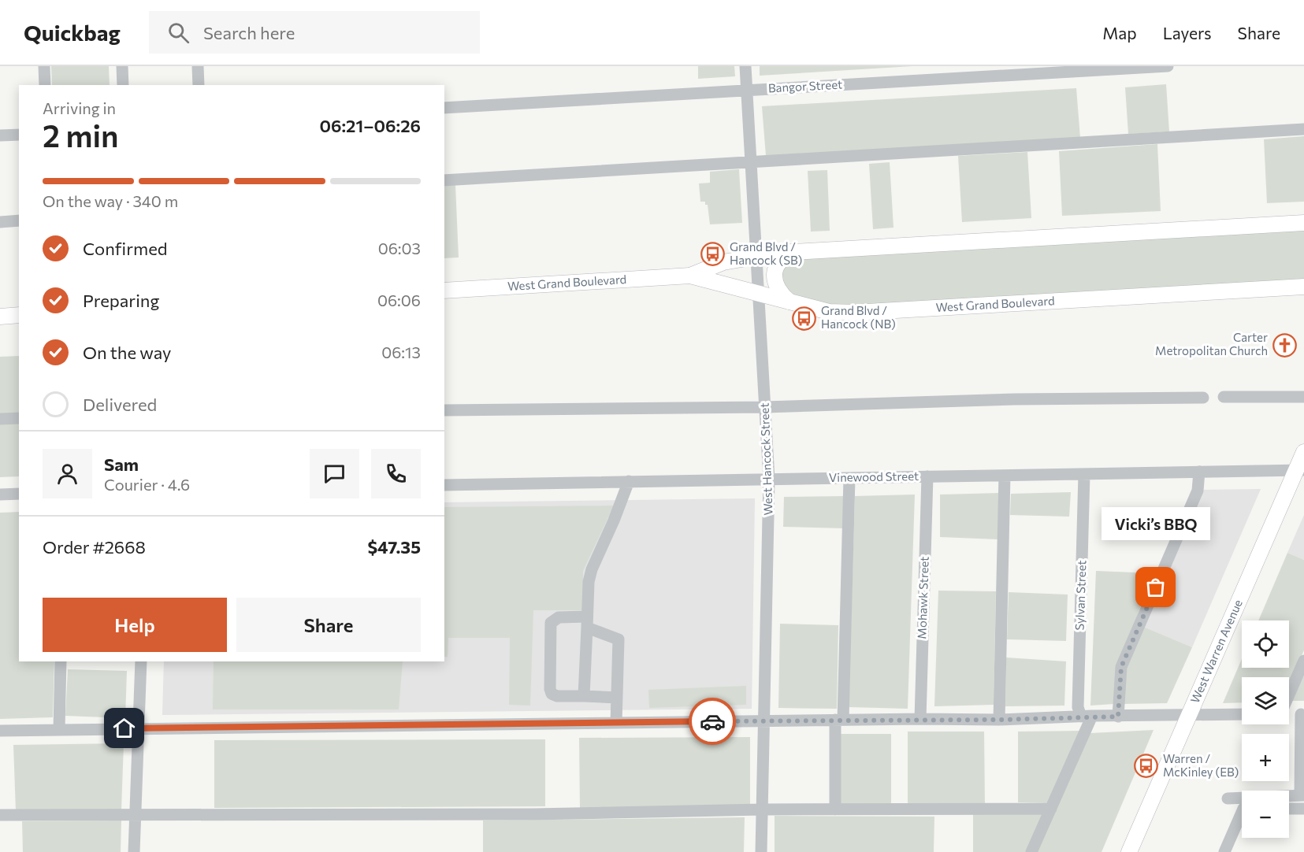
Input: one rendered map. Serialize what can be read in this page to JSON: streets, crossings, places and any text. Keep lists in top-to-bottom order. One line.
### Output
{"streets":{"main road":["West Grand Boulevard","West Warren Avenue"],"street":["Bangor Street","West Hancock Street","Vinewood Street","Sylvan Street","Mohawk Street"]},"crossings":[["Bangor Street","West Hancock Street"],["West Grand Boulevard","West Hancock Street"],["West Hancock Street","Vinewood Street"],["Vinewood Street","Sylvan Street"],["Vinewood Street","Mohawk Street"],["Vinewood Street","West Warren Avenue"]],"places":{"bus stop":["Grand Blvd / Hancock (SB)","Grand Blvd / Hancock (NB)","Warren / McKinley (EB)"],"church":["Carter Metropolitan Church"],"other":["Vicki’s BBQ"]},"page":{"header":"Quickbag","search":"Search here","nav":["Map","Layers","Share"],"heading":["2 min","Arriving in","06:21–06:26"],"panel":["Sam","Courier · 4.6","Order #2668","$47.35"],"bar":"On the way · 340 m","list":[["Confirmed","06:03"],["Preparing","06:06"],["On the way","06:13"],"Delivered"],"bubble":"Vicki’s BBQ","buttons":["Help","Share"],"map_buttons":["+","−"]}}
